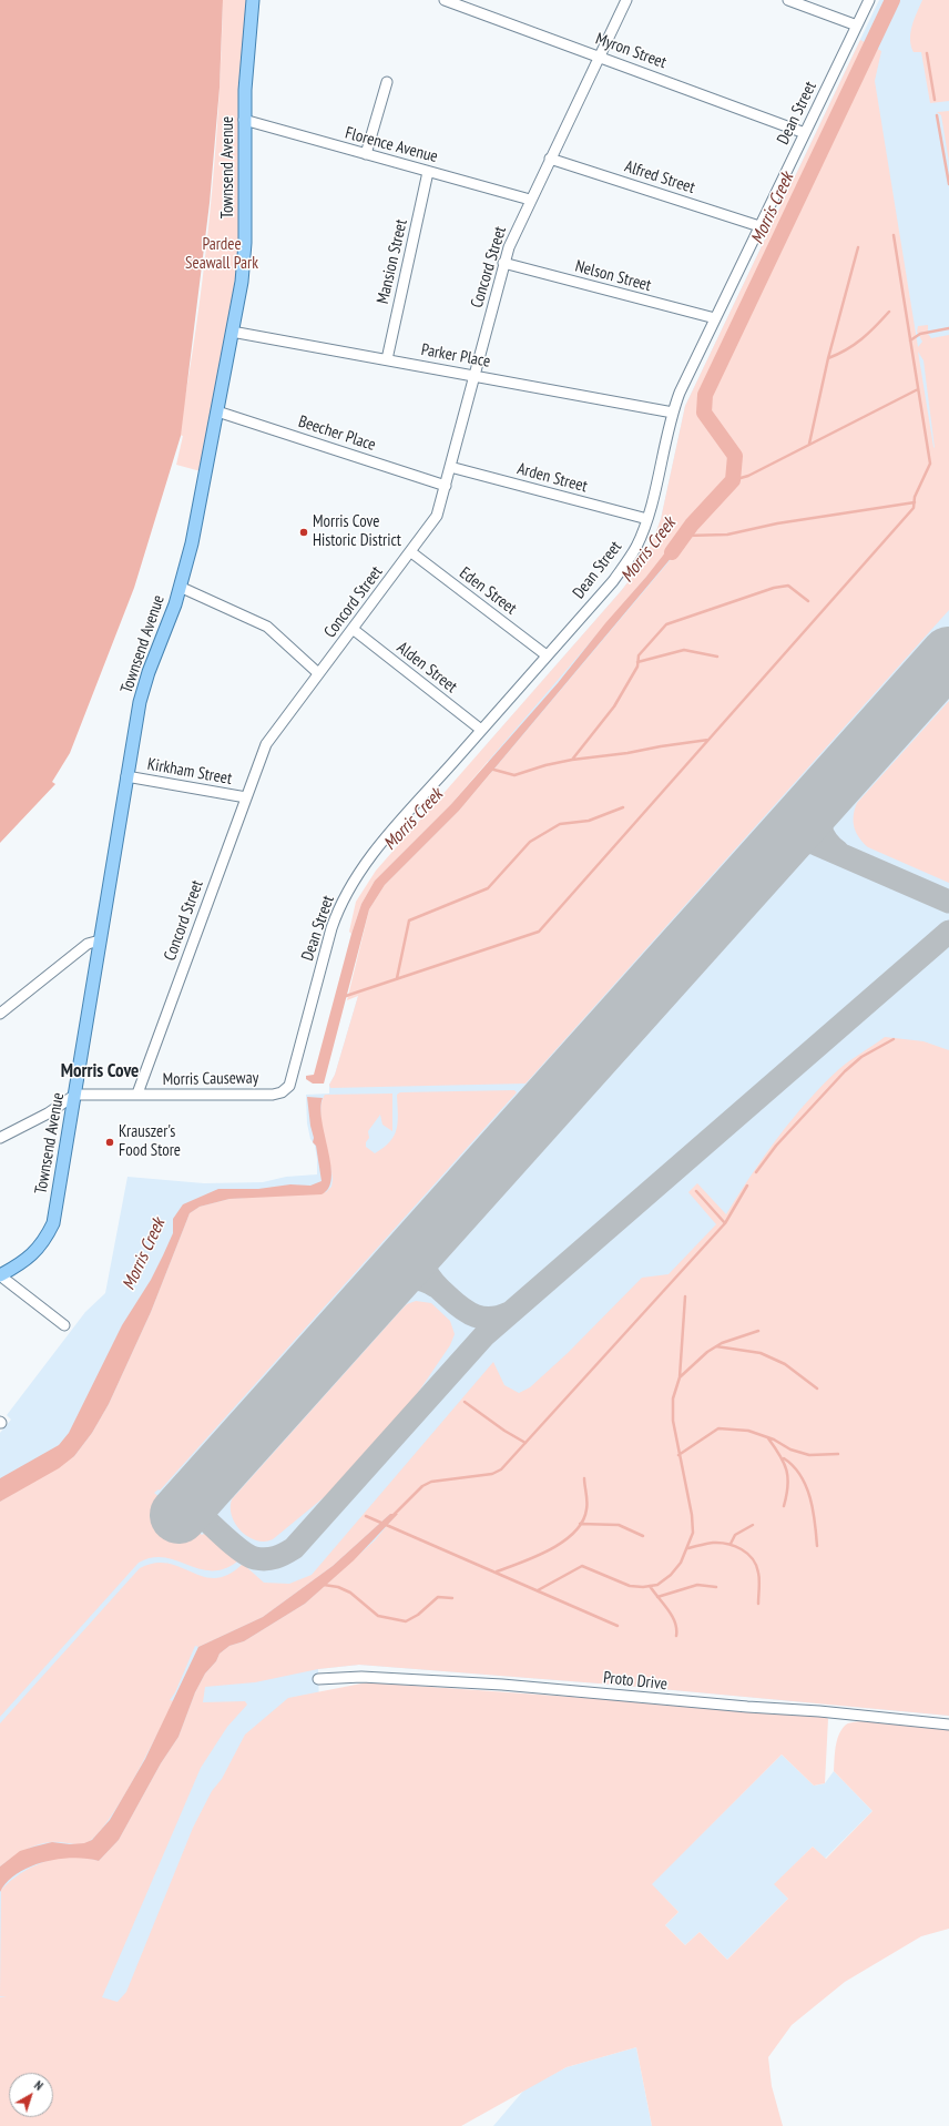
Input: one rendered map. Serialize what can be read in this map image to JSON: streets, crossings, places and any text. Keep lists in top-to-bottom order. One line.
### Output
{"streets":{"main road":["Townsend Avenue"],"street":["Myron Street","Dean Street","Florence Avenue","Alfred Street","Mansion Street","Concord Street","Nelson Street","Parker Place","Beecher Place","Arden Street","Eden Street","Alden Street","Kirkham Street","Morris Causeway","Proto Drive"]},"crossings":[["Myron Street","Dean Street"],["Myron Street","Concord Street"],["Dean Street","Alfred Street"],["Dean Street","Nelson Street"],["Dean Street","Parker Place"],["Dean Street","Arden Street"],["Dean Street","Eden Street"],["Dean Street","Alden Street"],["Dean Street","Morris Causeway"],["Florence Avenue","Townsend Avenue"],["Florence Avenue","Mansion Street"],["Florence Avenue","Concord Street"],["Townsend Avenue","Parker Place"],["Townsend Avenue","Beecher Place"],["Townsend Avenue","Kirkham Street"],["Townsend Avenue","Morris Causeway"],["Alfred Street","Concord Street"],["Mansion Street","Parker Place"],["Concord Street","Nelson Street"],["Concord Street","Parker Place"],["Concord Street","Beecher Place"],["Concord Street","Arden Street"],["Concord Street","Eden Street"],["Concord Street","Alden Street"],["Concord Street","Kirkham Street"],["Concord Street","Morris Causeway"]],"districts":["Morris Cove"],"water":["Morris Creek"],"parks":["Pardee Seawall Park"],"places":["Morris Cove Historic District","Krauszer's Food Store"],"north":"top right"}
